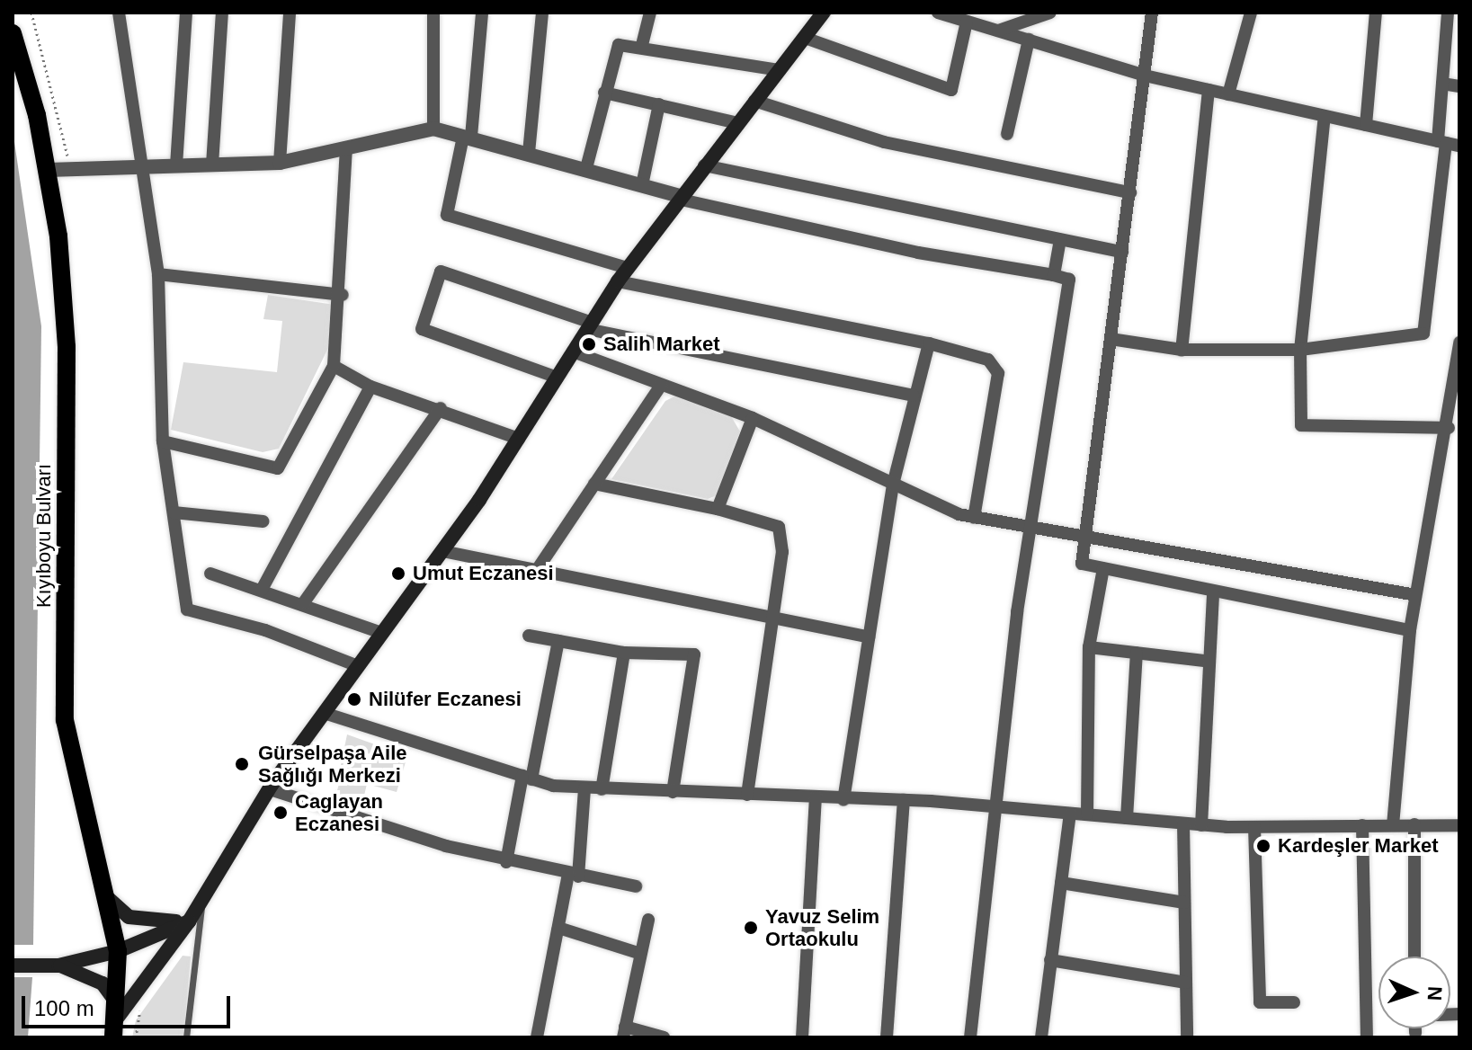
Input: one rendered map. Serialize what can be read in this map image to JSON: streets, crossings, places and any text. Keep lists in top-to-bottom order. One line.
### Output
{"streets":{"main road":["Kıyıboyu Bulvarı"]},"places":["Salih Market","Umut Eczanesi","Nilüfer Eczanesi","Gürselpaşa Aile Sağlığı Merkezi","Caglayan Eczanesi","Kardeşler Market","Yavuz Selim Ortaokulu"],"scale_bar":"100 m","north":"right"}
